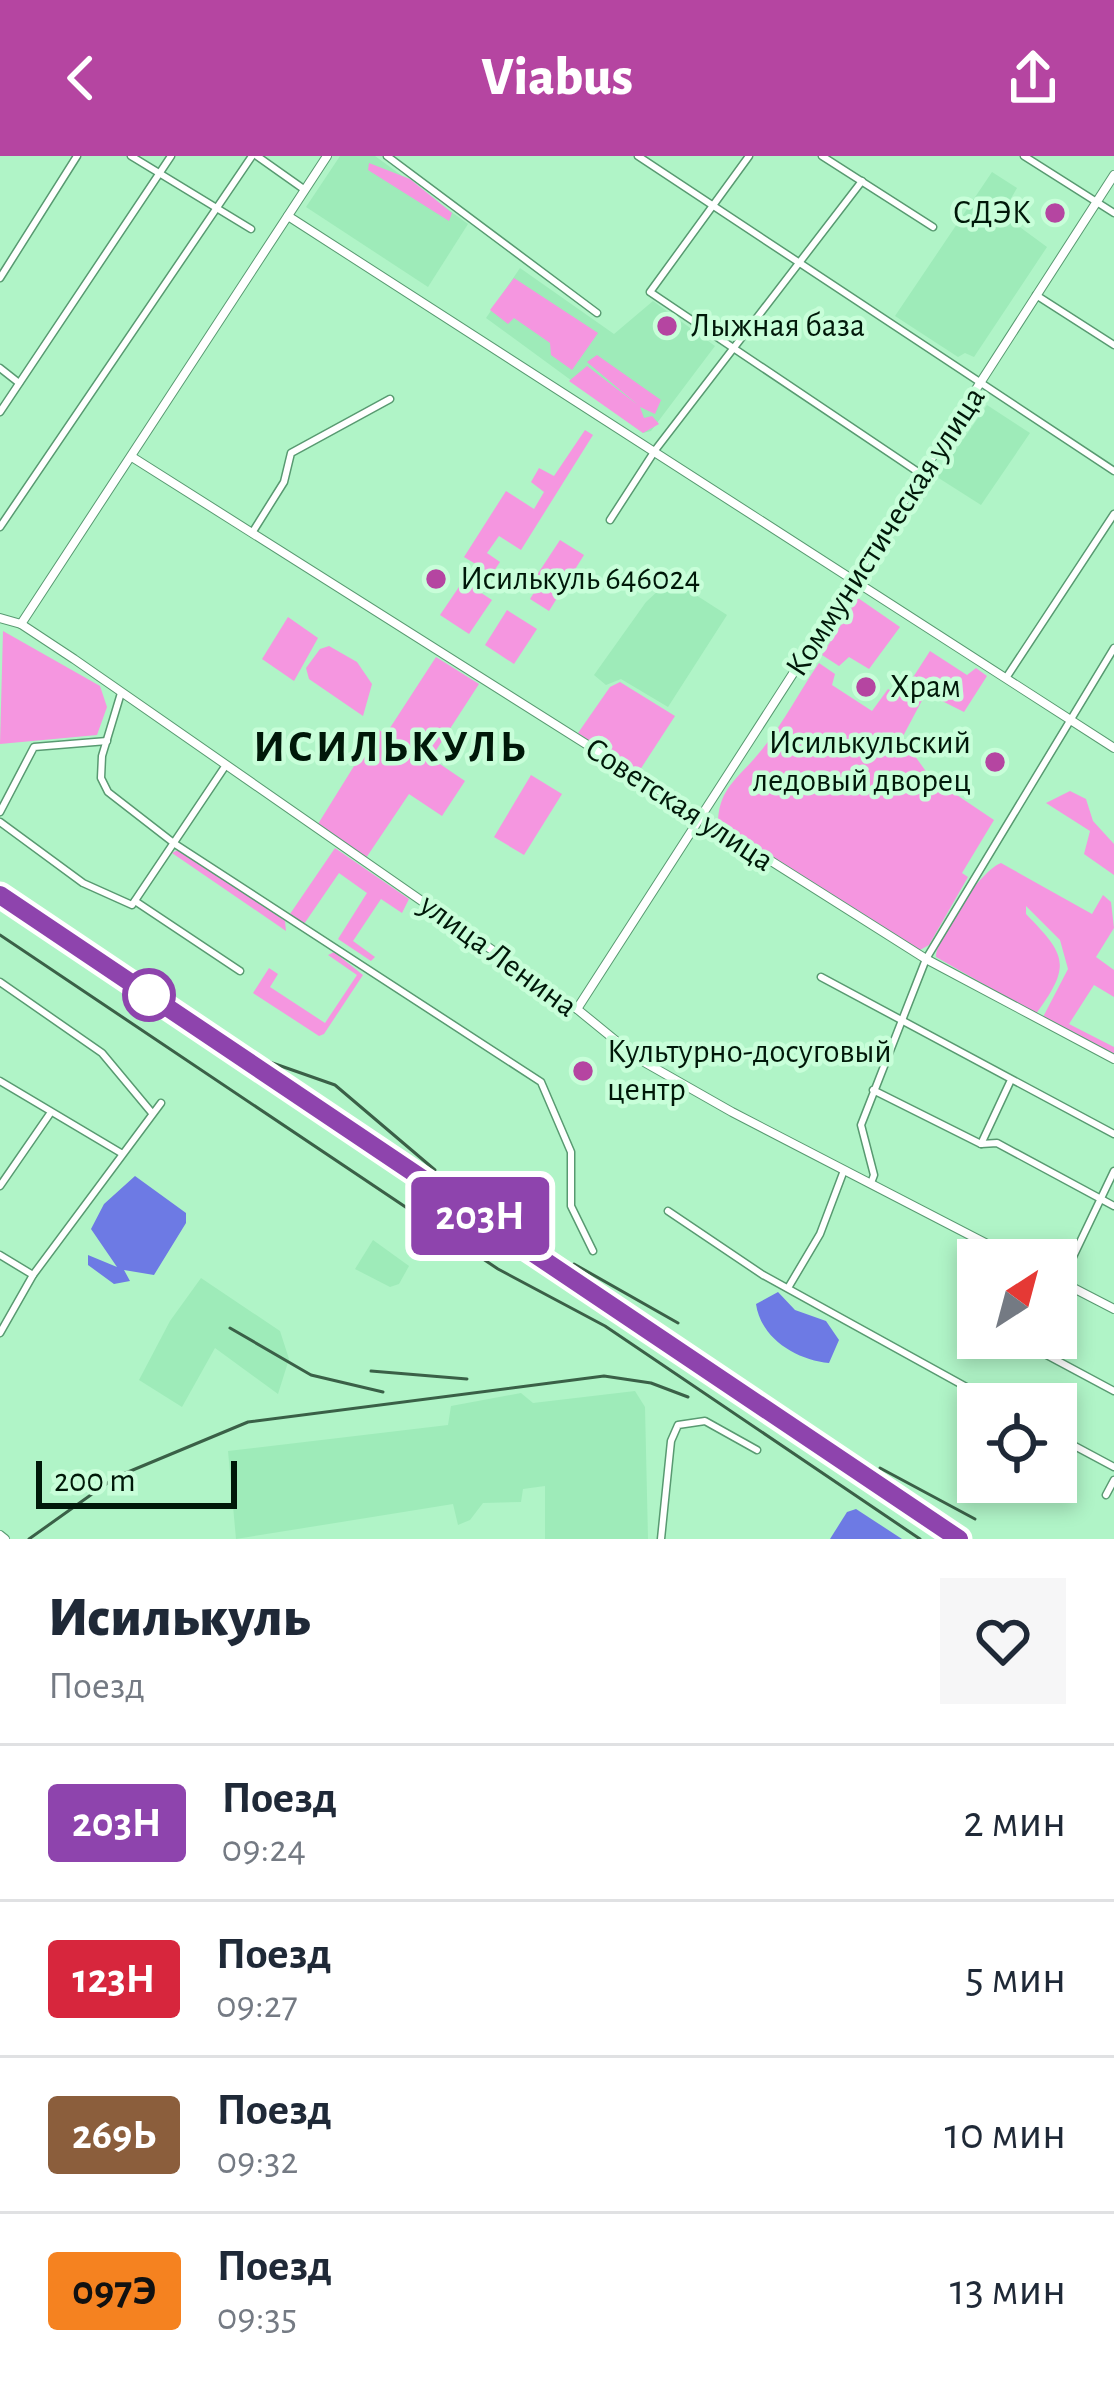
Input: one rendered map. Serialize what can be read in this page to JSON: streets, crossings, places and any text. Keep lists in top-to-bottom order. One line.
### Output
{"streets":{"street":["Коммунистическая улица","Советская улица","улица Ленина"]},"crossings":[["Коммунистическая улица","Советская улица"],["Коммунистическая улица","улица Ленина"]],"districts":["ИСИЛЬКУЛЬ"],"places":["СДЭК","Лыжная база","Исилькуль 646024","Храм","Исилькульский ледовый дворец","Культурно-досуговый центр"],"scale_bar":"200 m","north":"top right","page":{"header":"Viabus","on_map":"203Н","scale":"200 m","heading":["Исилькуль","Поезд"],"list":[{"mark":"203Н","name":"Поезд","note":"09:24","value":"2 мин"},{"mark":"123Н","name":"Поезд","note":"09:27","value":"5 мин"},{"mark":"269Ь","name":"Поезд","note":"09:32","value":"10 мин"},{"mark":"097Э","name":"Поезд","note":"09:35","value":"13 мин"}]}}
